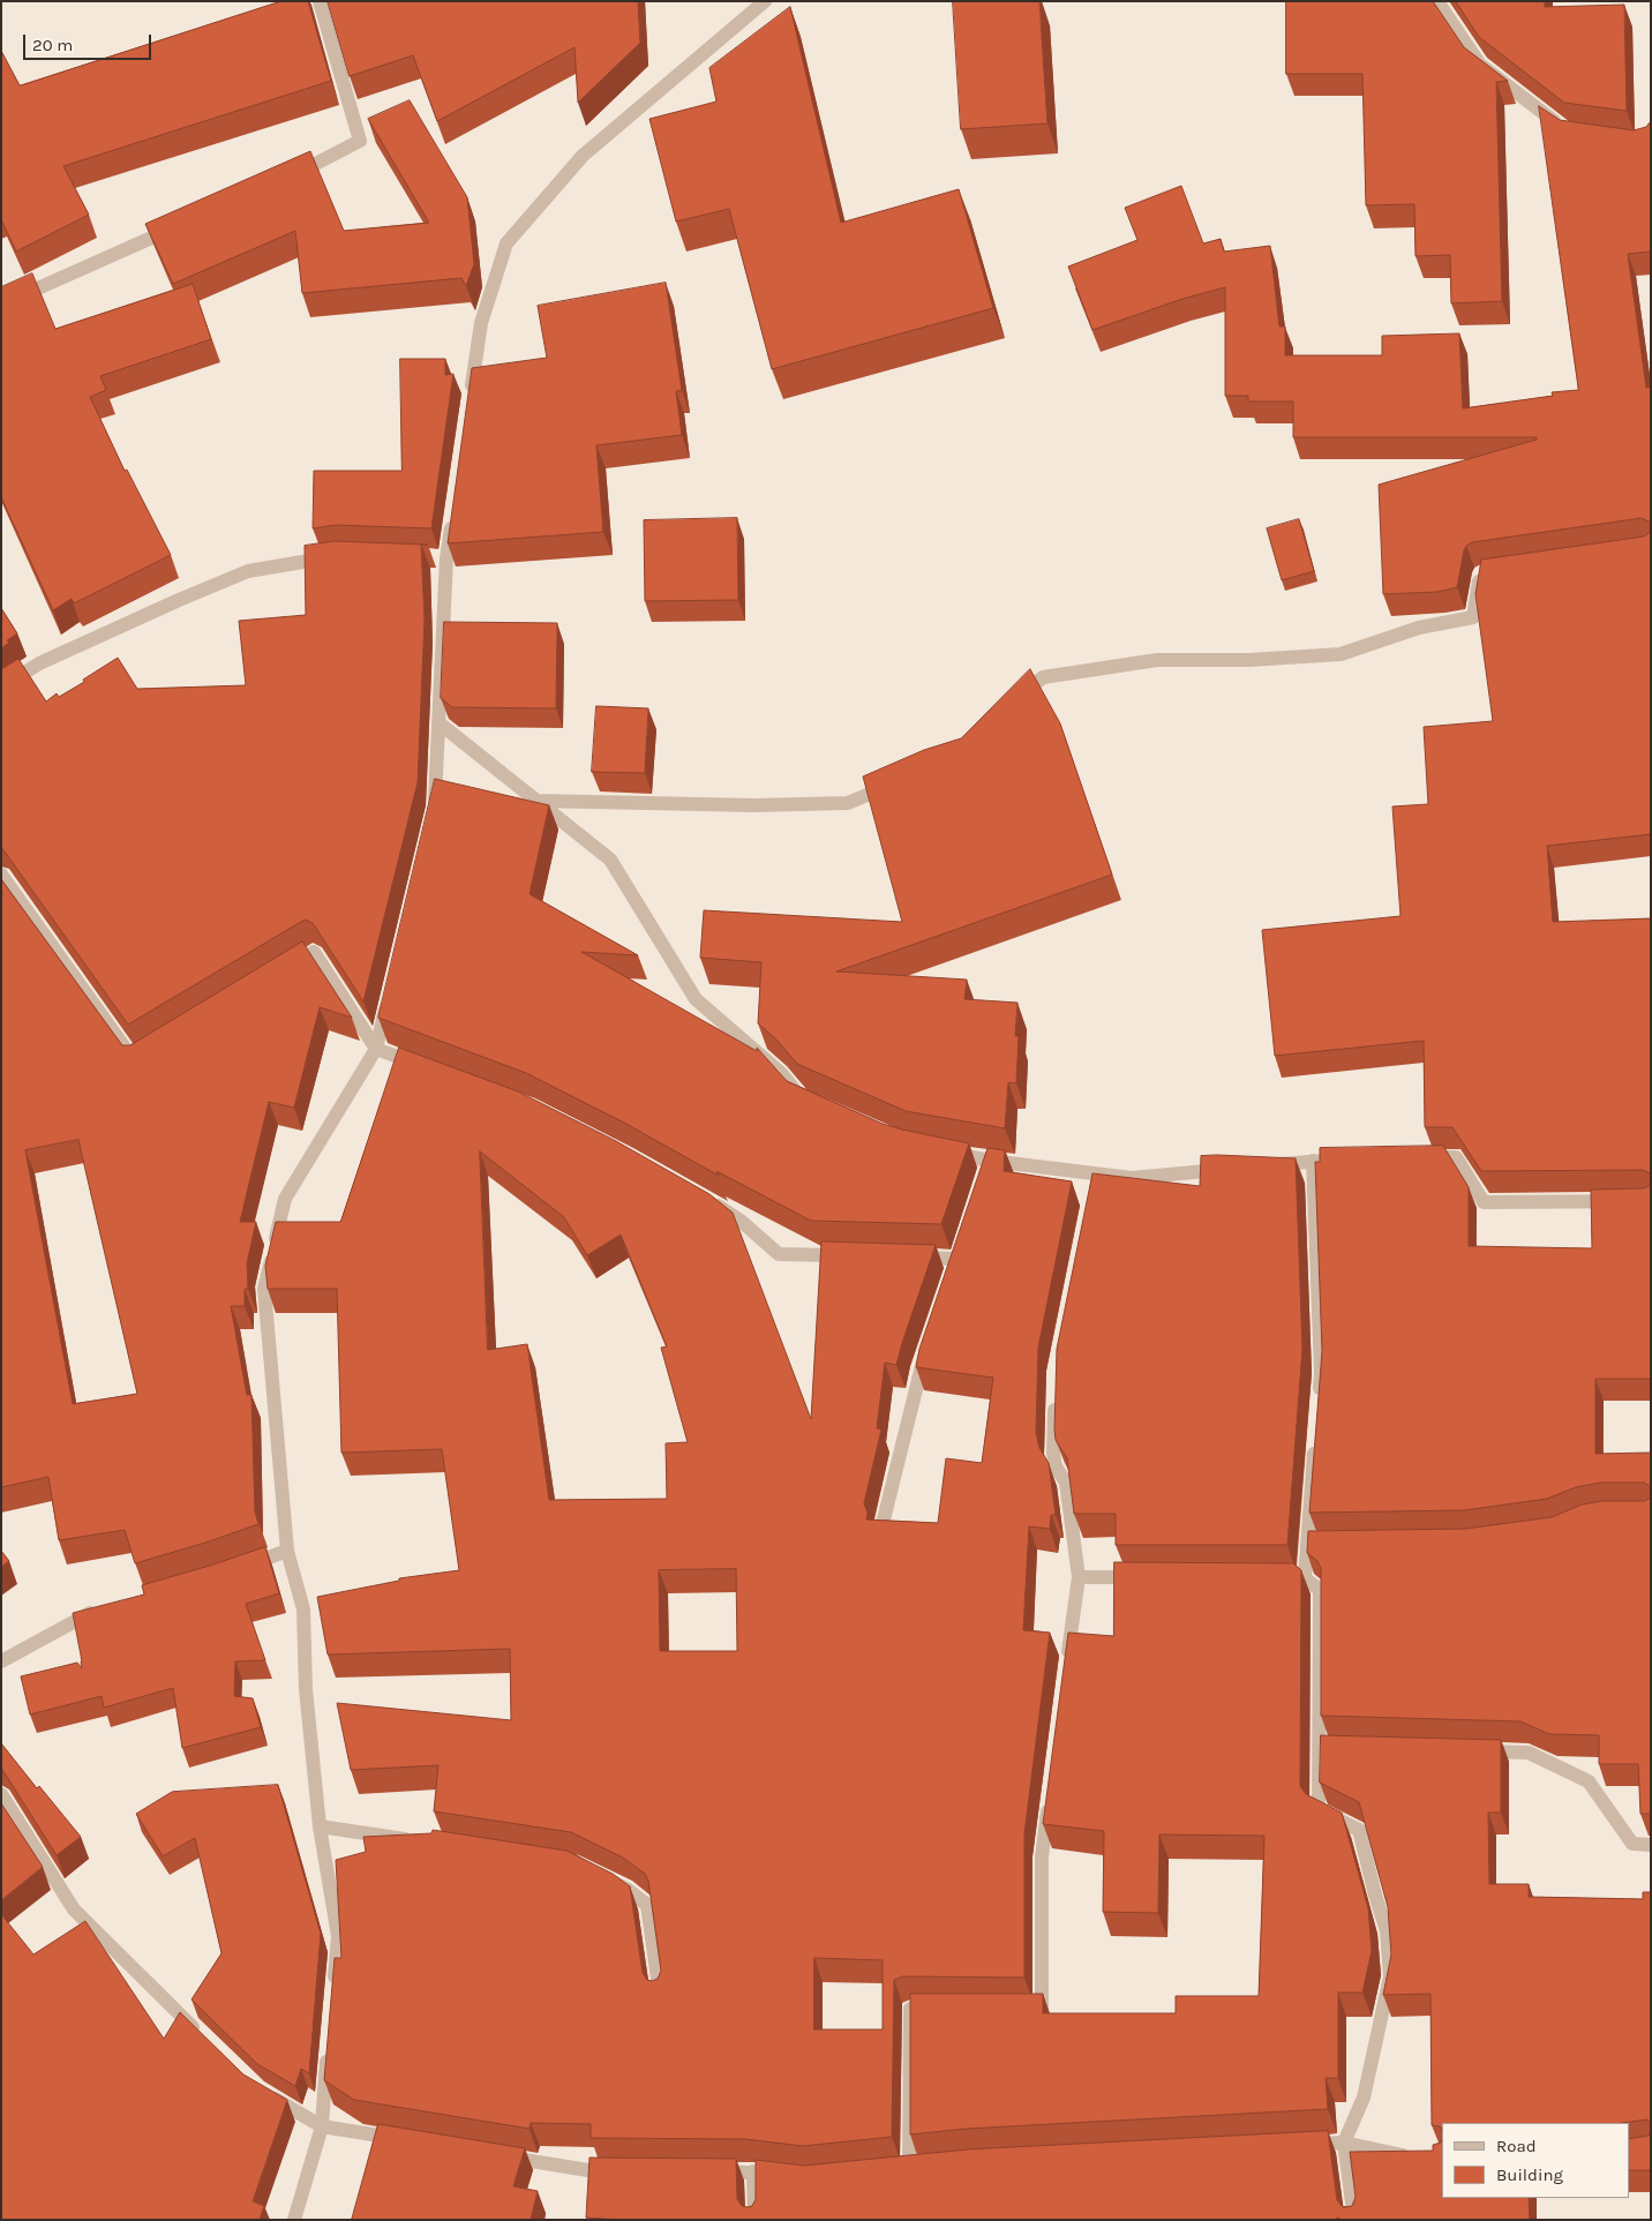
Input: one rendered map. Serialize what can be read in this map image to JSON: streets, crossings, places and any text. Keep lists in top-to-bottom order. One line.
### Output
{"legend":["Road","Building"],"scale_bar":"20 m"}
